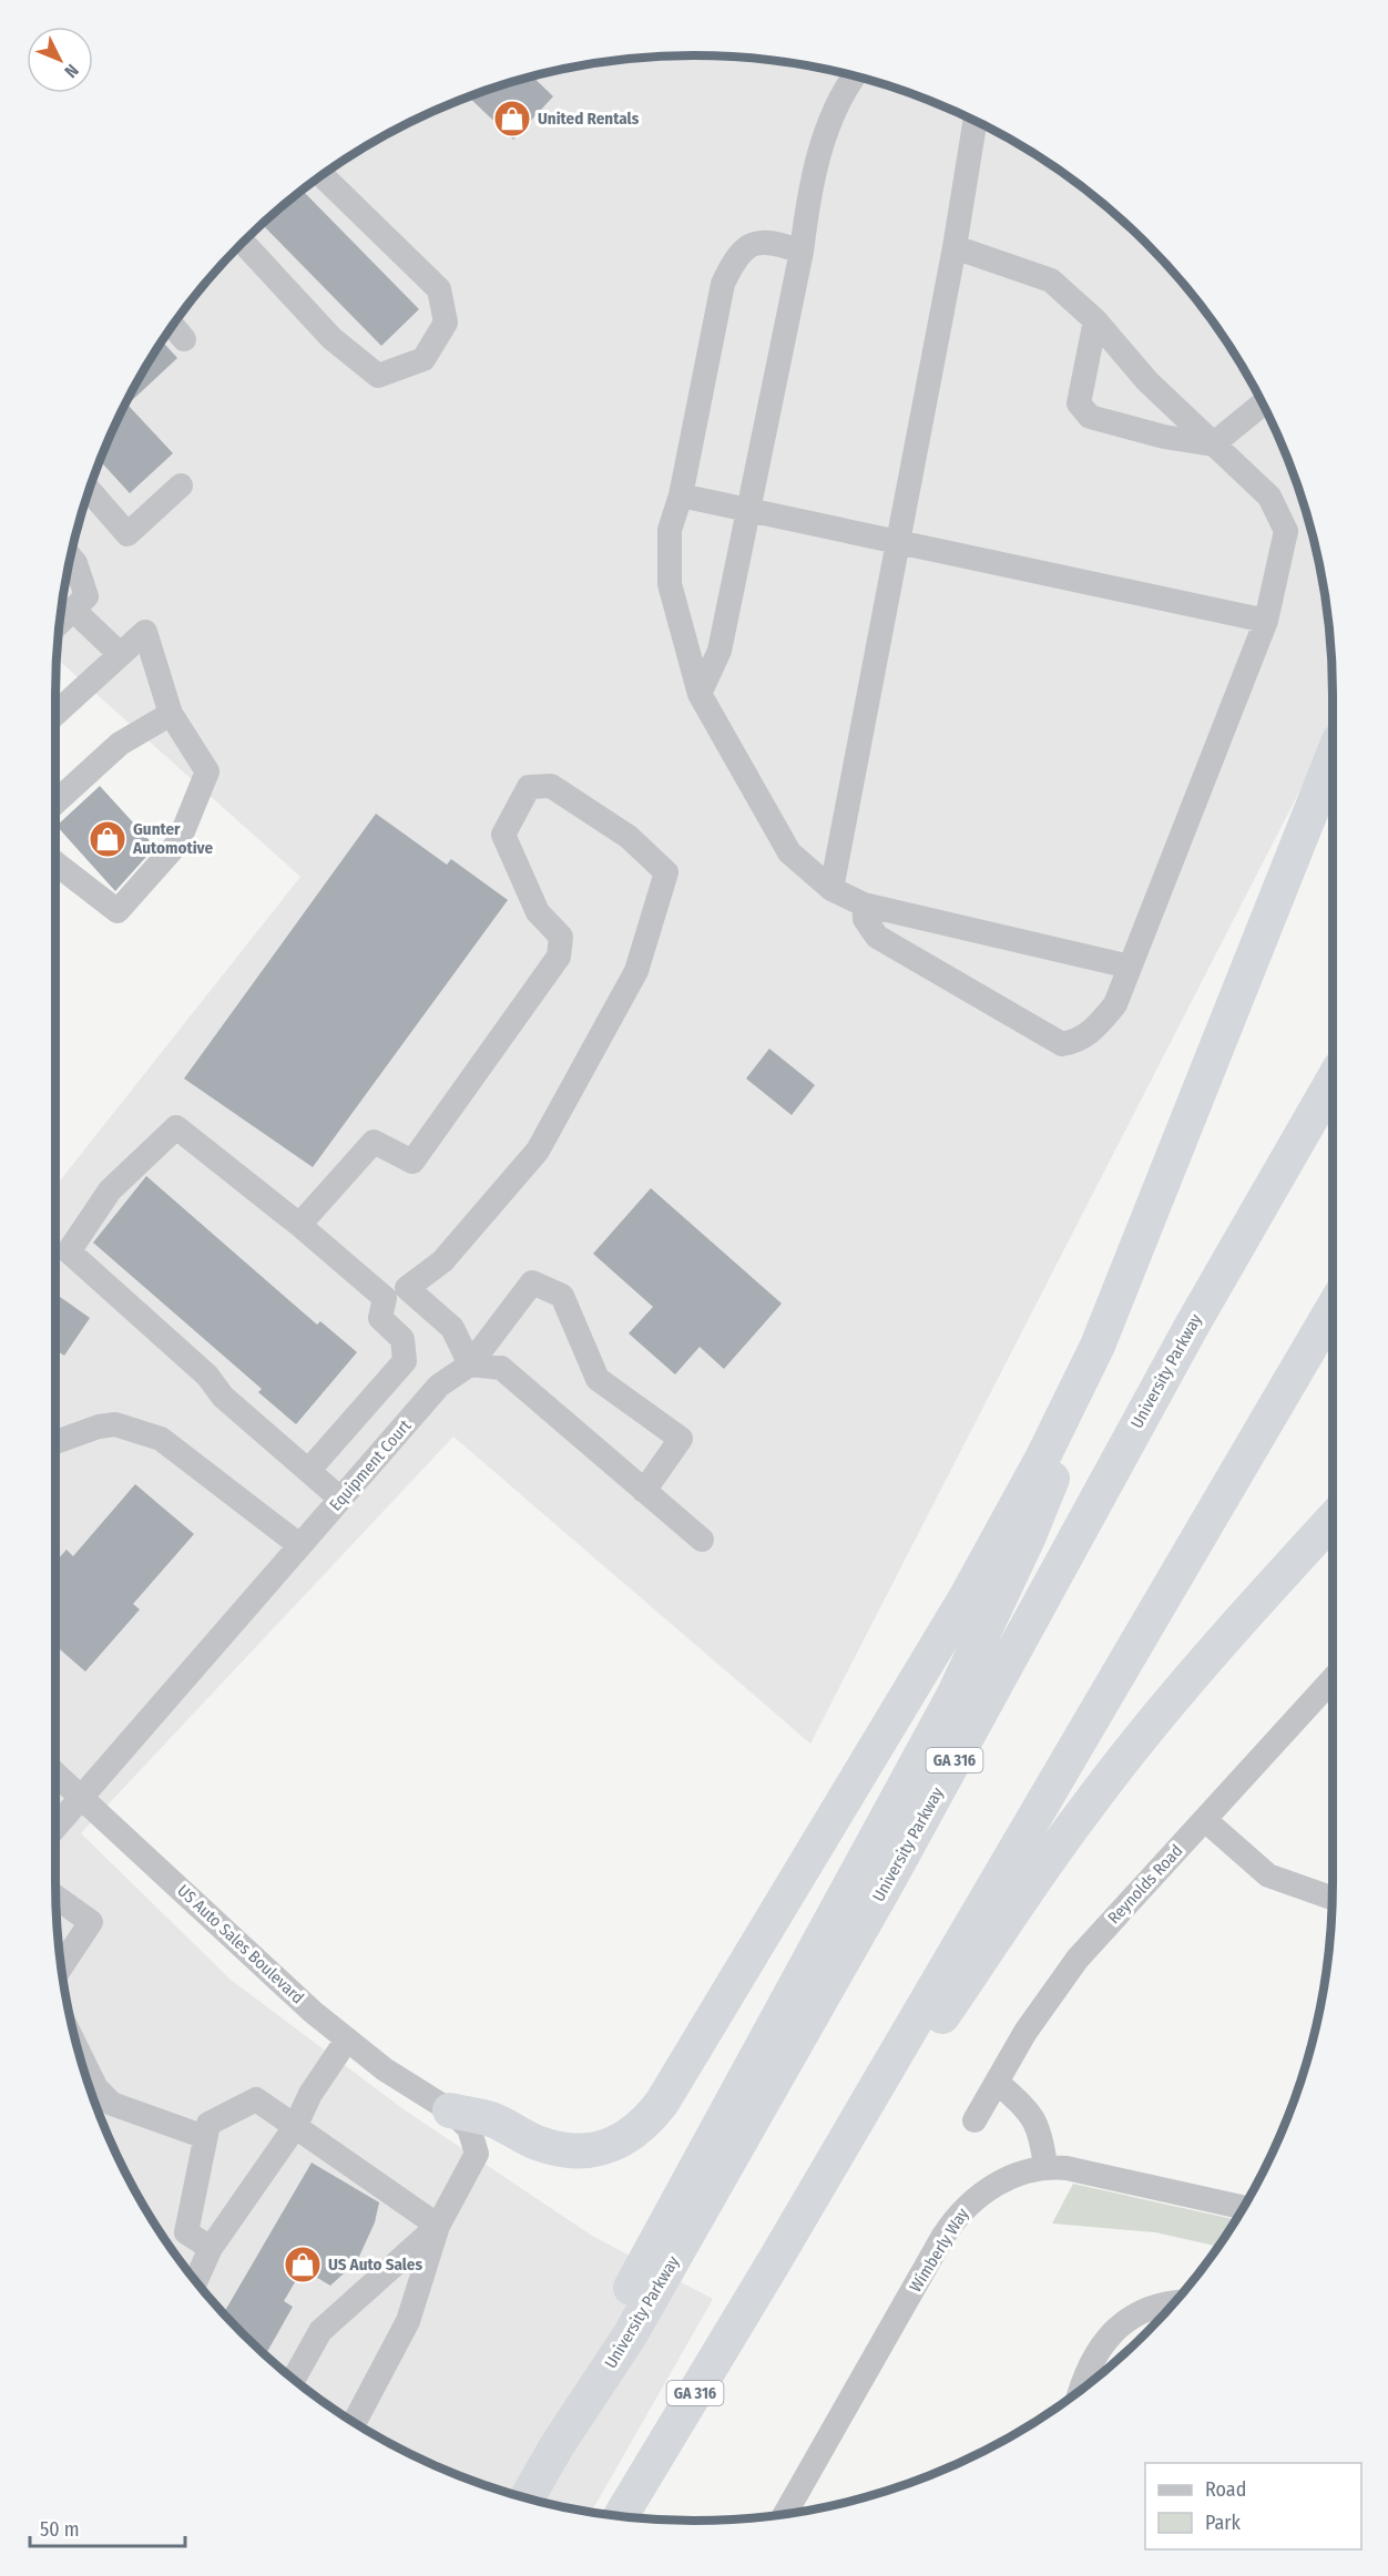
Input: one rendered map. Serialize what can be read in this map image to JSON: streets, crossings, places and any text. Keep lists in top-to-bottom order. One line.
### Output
{"streets":{"highway":["University Parkway","GA 316"],"street":["Equipment Court","Reynolds Road","US Auto Sales Boulevard","Wimberly Way"]},"crossings":[["Equipment Court","US Auto Sales Boulevard"]],"places":{"shop":["United Rentals","Gunter Automotive","US Auto Sales"]},"legend":["Road","Park"],"scale_bar":"50 m","north":"bottom right"}
